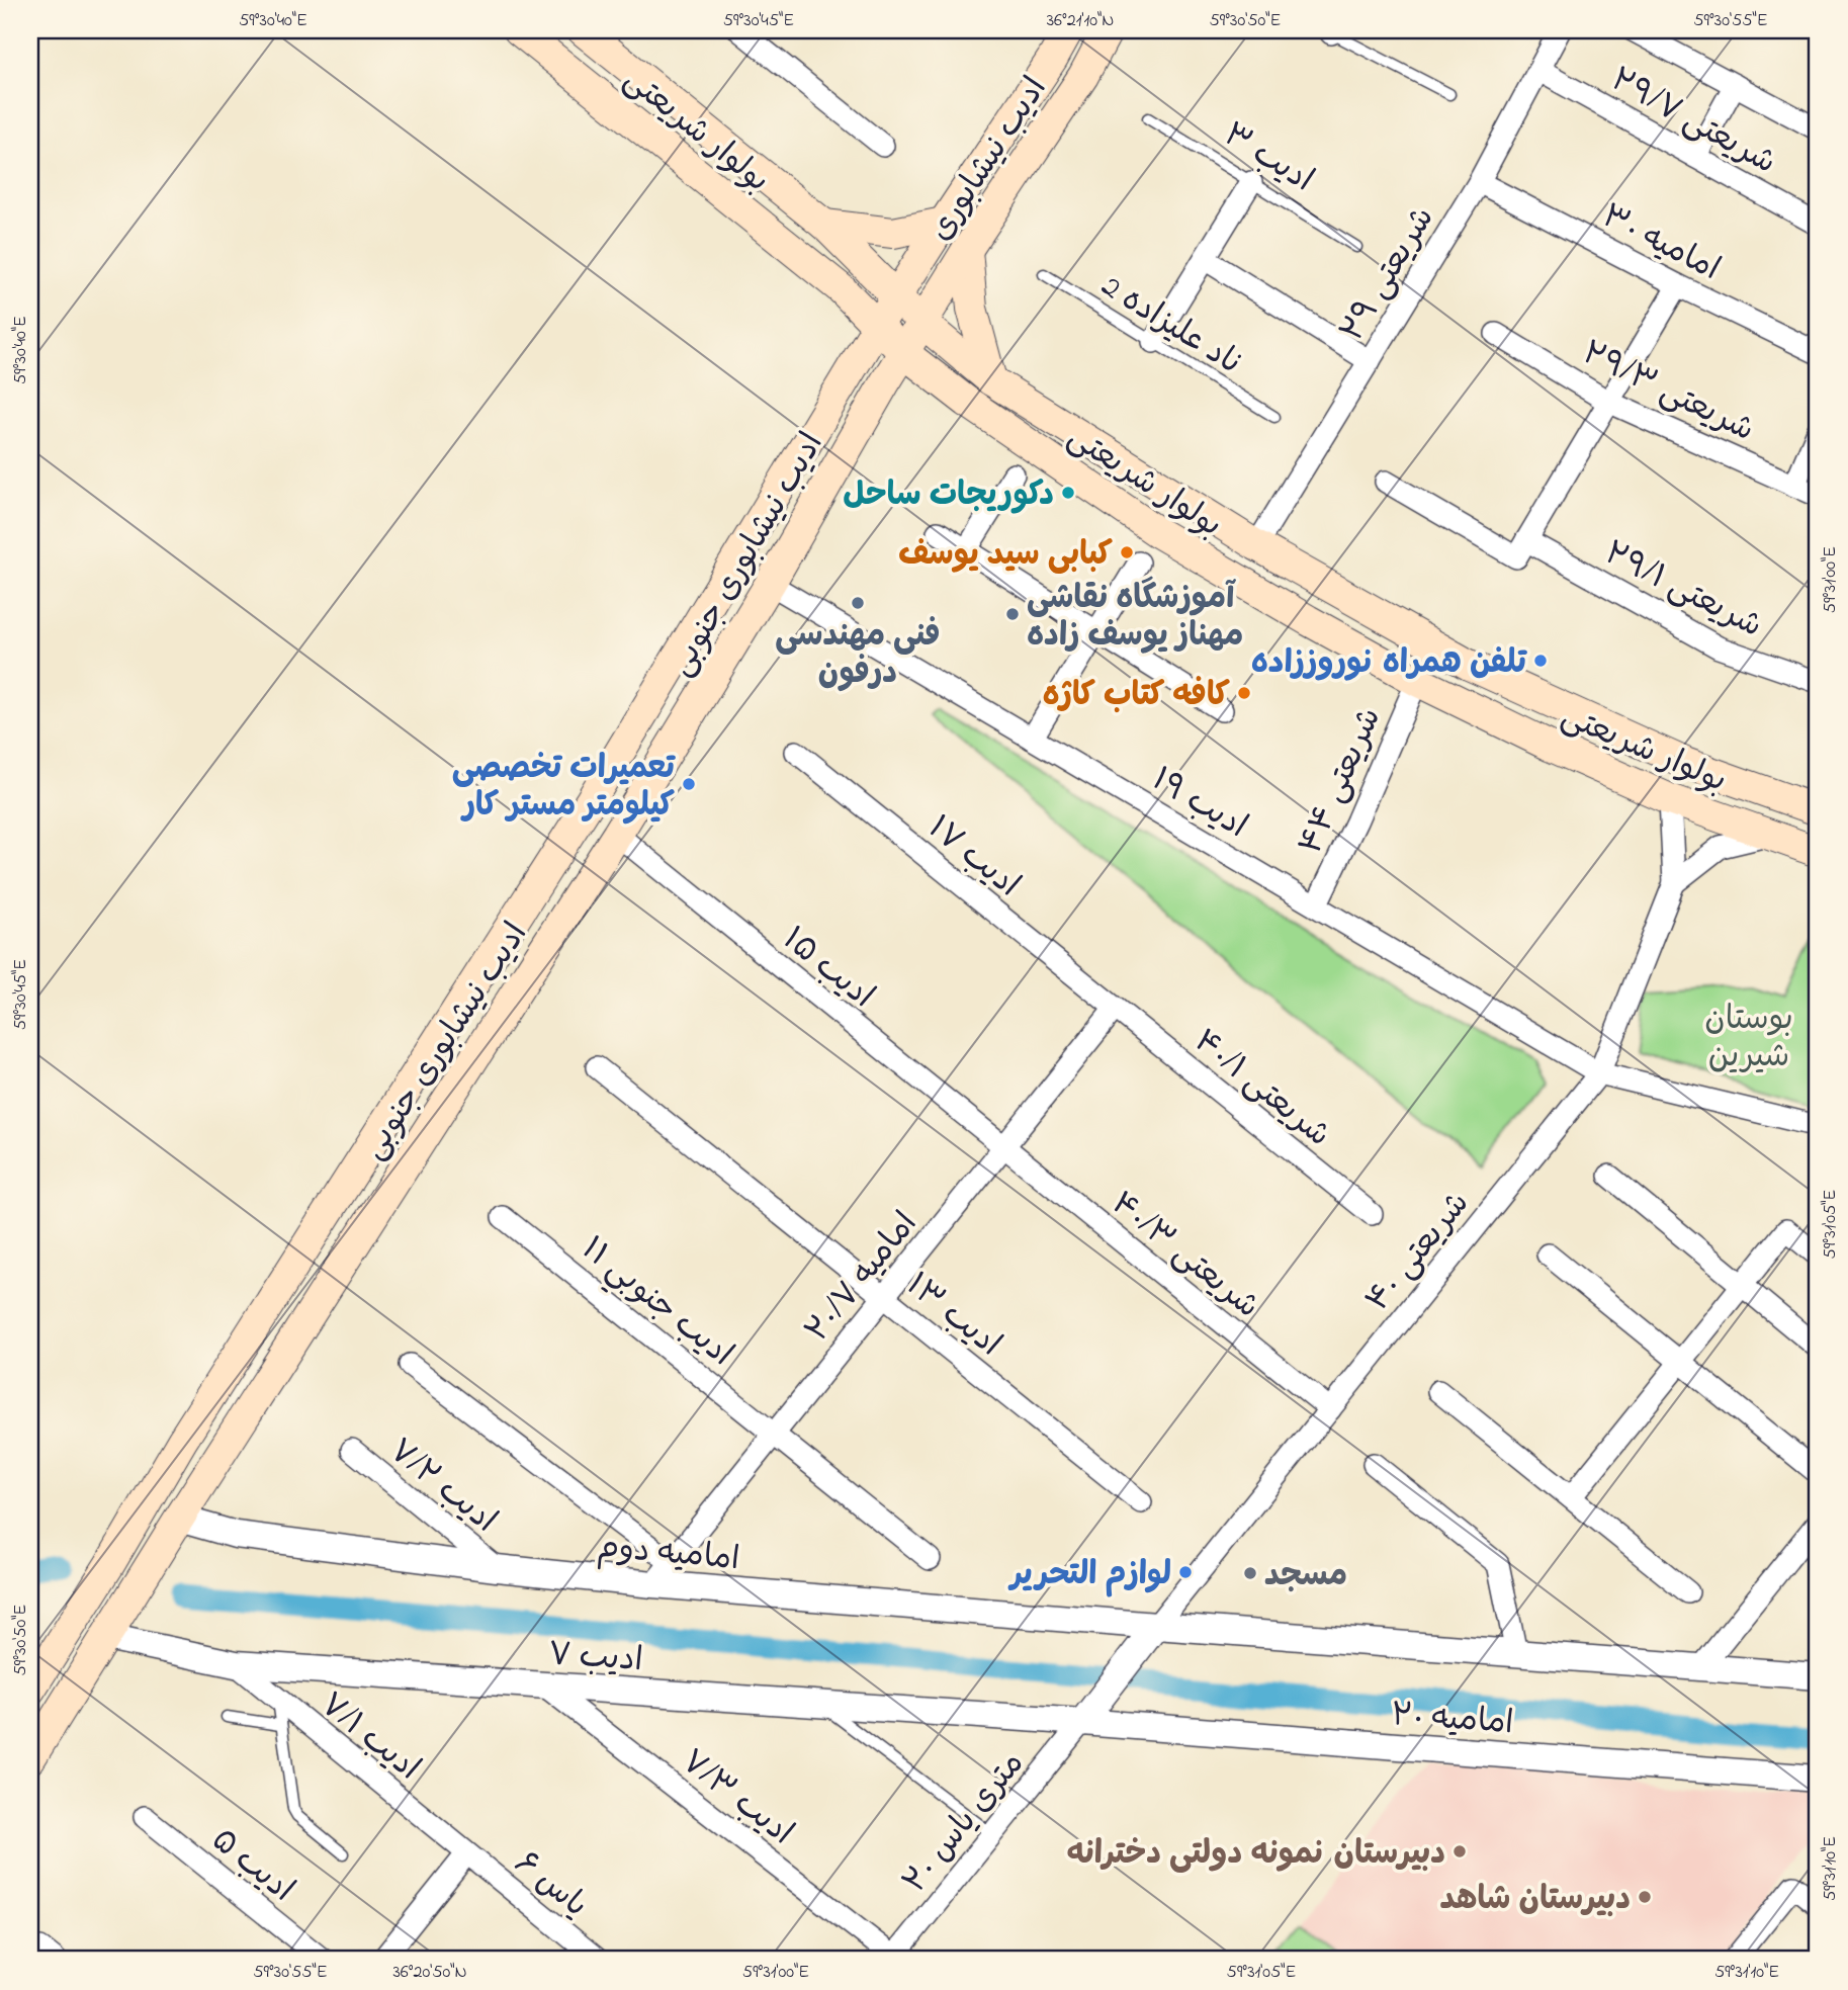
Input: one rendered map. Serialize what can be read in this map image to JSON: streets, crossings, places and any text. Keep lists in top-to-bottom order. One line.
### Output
{"streets":{"main road":["بولوار شریعتی","ادیب نیشابوری","ادیب نیشابوری جنوبی"],"street":["شریعتی ۲۹/۷","امامیه ۳۰","شریعتی ۲۹","شریعتی ۲۹/۳","شریعتی ۲۹/۱","شریعتی ۴۴","ادیب ۱۹","ادیب ۱۷","ادیب ۱۵","شریعتی ۴۰/۱","شریعتی ۴۰","شریعتی ۴۰/۳","امامیه ۲۰/۷","ادیب جنوبي ١١","ادیب ۱۳","ادیب ۷/۲","امامیه دوم","ادیب ۷","امامیه ۲۰","ادیب ۷/۱","ادیب ۷/۳","۲۰ متری یاس","ادیب ۵","یاس ۶"],"lane":["ادیب ۳","ناد علیزاده 2"]},"crossings":[["شریعتی ۲۹/۷","شریعتی ۲۹"],["بولوار شریعتی","ادیب نیشابوری"],["بولوار شریعتی","شریعتی ۲۹"],["بولوار شریعتی","ادیب نیشابوری جنوبی"],["بولوار شریعتی","شریعتی ۴۴"],["بولوار شریعتی","شریعتی ۴۰"],["ادیب نیشابوری","ادیب نیشابوری جنوبی"],["امامیه ۳۰","شریعتی ۲۹"],["ادیب نیشابوری جنوبی","ادیب ۱۹"],["ادیب نیشابوری جنوبی","ادیب ۱۵"],["ادیب نیشابوری جنوبی","امامیه دوم"],["ادیب نیشابوری جنوبی","ادیب ۷"],["شریعتی ۴۴","ادیب ۱۹"],["ادیب ۱۹","شریعتی ۴۰"],["ادیب ۱۷","شریعتی ۴۰/۱"],["ادیب ۱۷","امامیه ۲۰/۷"],["ادیب ۱۵","شریعتی ۴۰/۳"],["ادیب ۱۵","امامیه ۲۰/۷"],["شریعتی ۴۰/۱","امامیه ۲۰/۷"],["شریعتی ۴۰","شریعتی ۴۰/۳"],["شریعتی ۴۰","امامیه دوم"],["شریعتی ۴۰/۳","امامیه ۲۰/۷"],["امامیه ۲۰/۷","ادیب جنوبي ١١"],["امامیه ۲۰/۷","ادیب ۱۳"],["امامیه ۲۰/۷","امامیه دوم"],["ادیب ۷/۲","امامیه دوم"],["ادیب ۷","امامیه ۲۰"],["ادیب ۷","ادیب ۷/۱"],["ادیب ۷","ادیب ۷/۳"],["ادیب ۷","۲۰ متری یاس"],["امامیه ۲۰","۲۰ متری یاس"],["ادیب ۷/۱","یاس ۶"],["ادیب ۷/۳","۲۰ متری یاس"]],"parks":["بوستان شیرین"],"places":["دکوریجات ساحل","کبابی سید یوسف","فنی مهندسی درفون","آموزشگاه نقاشی مهناز یوسف زاده","تلفن همراه نوروززاده","کافه کتاب کاژه","تعمیرات تخصصی کیلومتر مستر کار","لوازم التحریر","مسجد","دبیرستان نمونه دولتی دخترانه","دبیرستان شاهد"],"coordinates":["59°30'40\"E","59°30'45\"E","36°21'10\"N","59°30'50\"E","59°30'55\"E","59°31'00\"E","59°31'05\"E","59°31'10\"E","36°20'50\"N"]}
